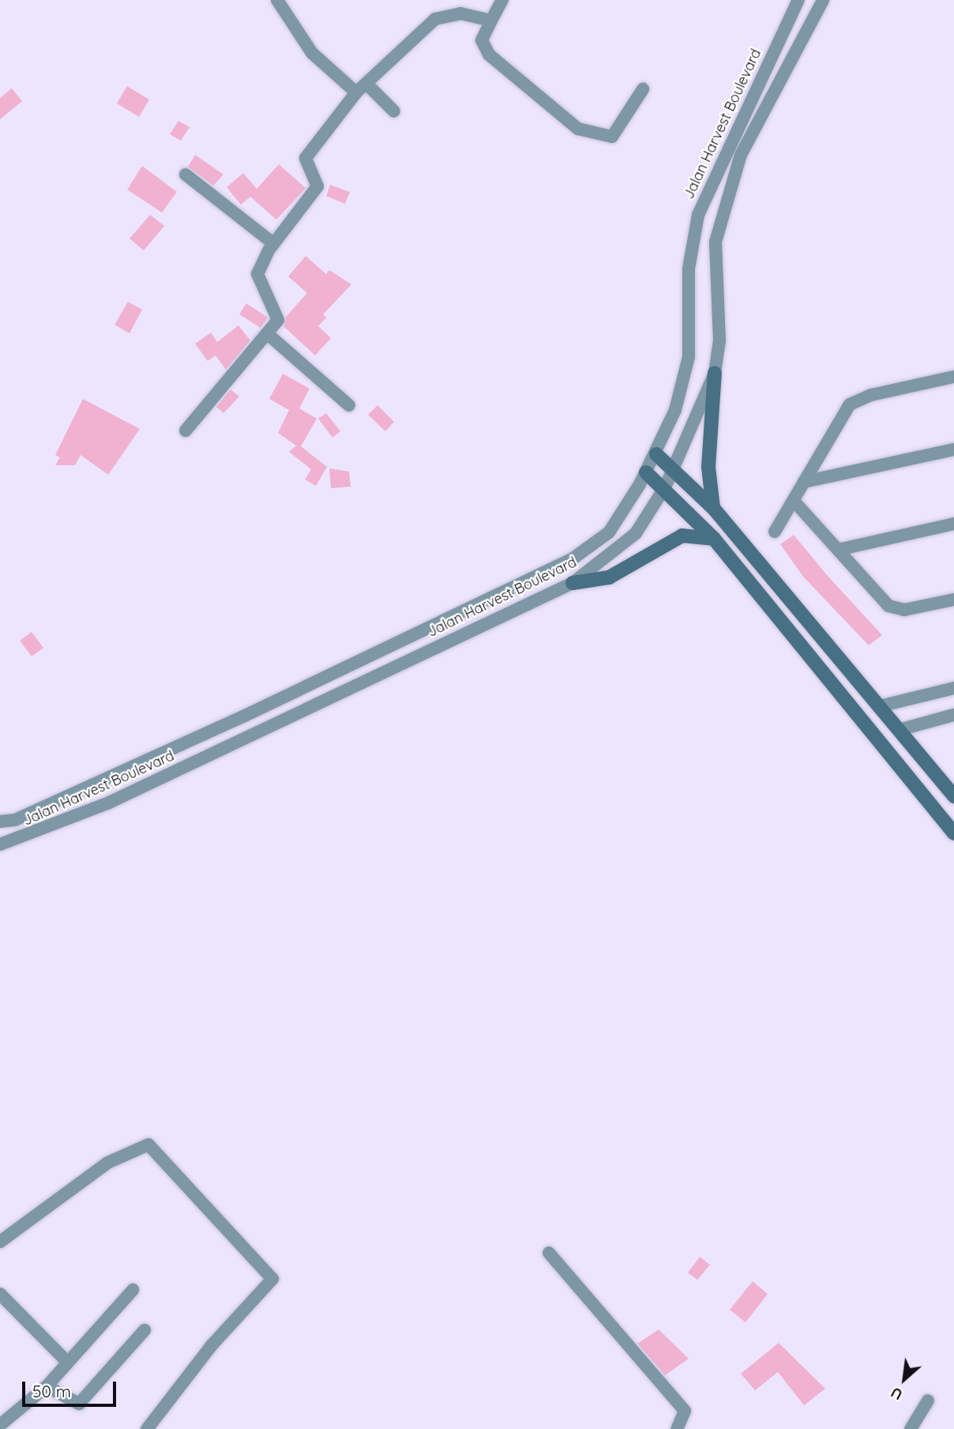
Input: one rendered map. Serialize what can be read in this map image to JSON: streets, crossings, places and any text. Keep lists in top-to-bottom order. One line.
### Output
{"streets":{"street":["Jalan Harvest Boulevard"]},"scale_bar":"50 m","north":"bottom left"}
